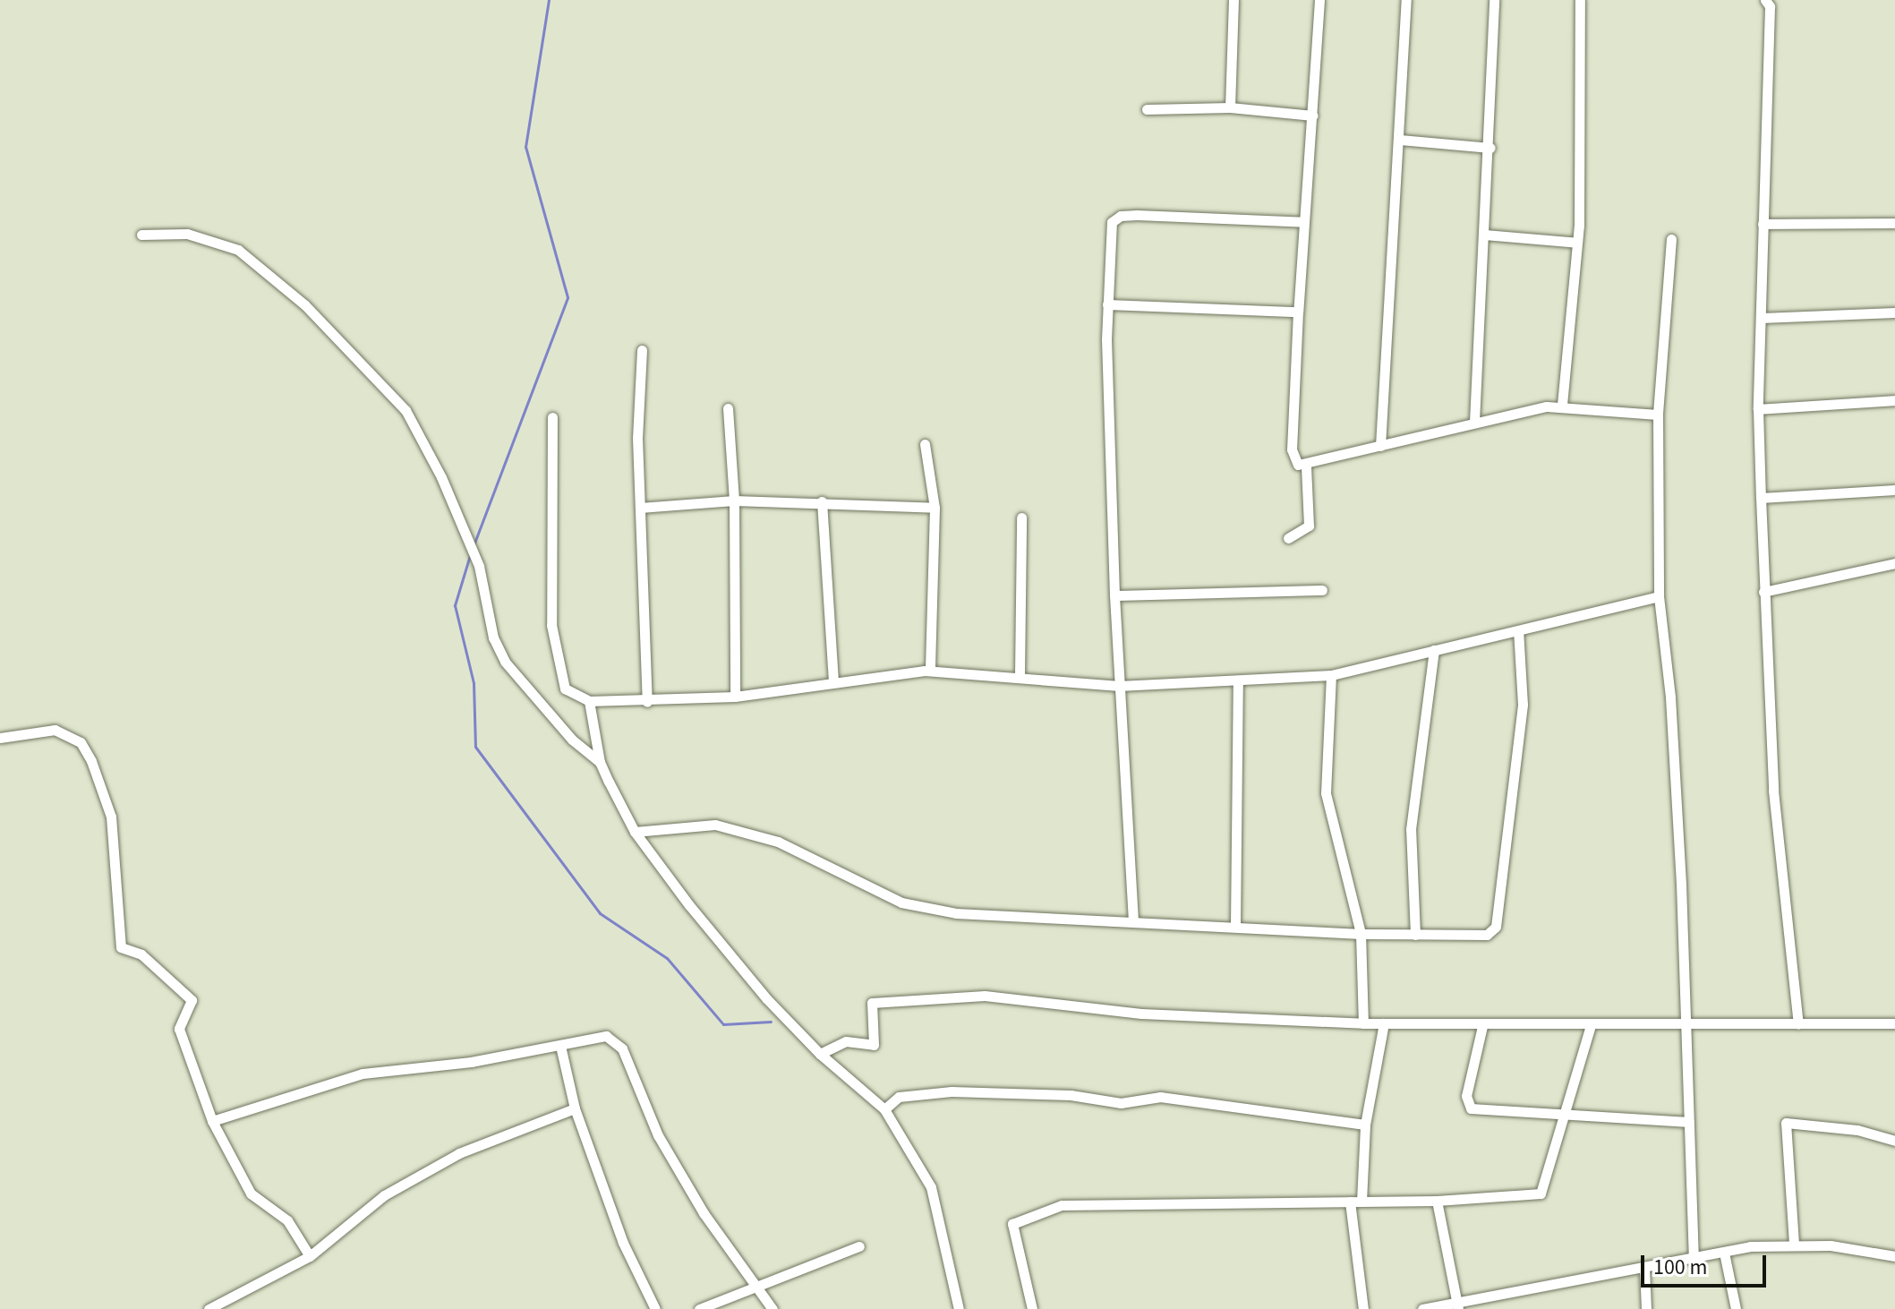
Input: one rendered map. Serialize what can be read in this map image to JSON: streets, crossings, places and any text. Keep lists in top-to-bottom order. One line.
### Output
{"scale_bar":"100 m"}
